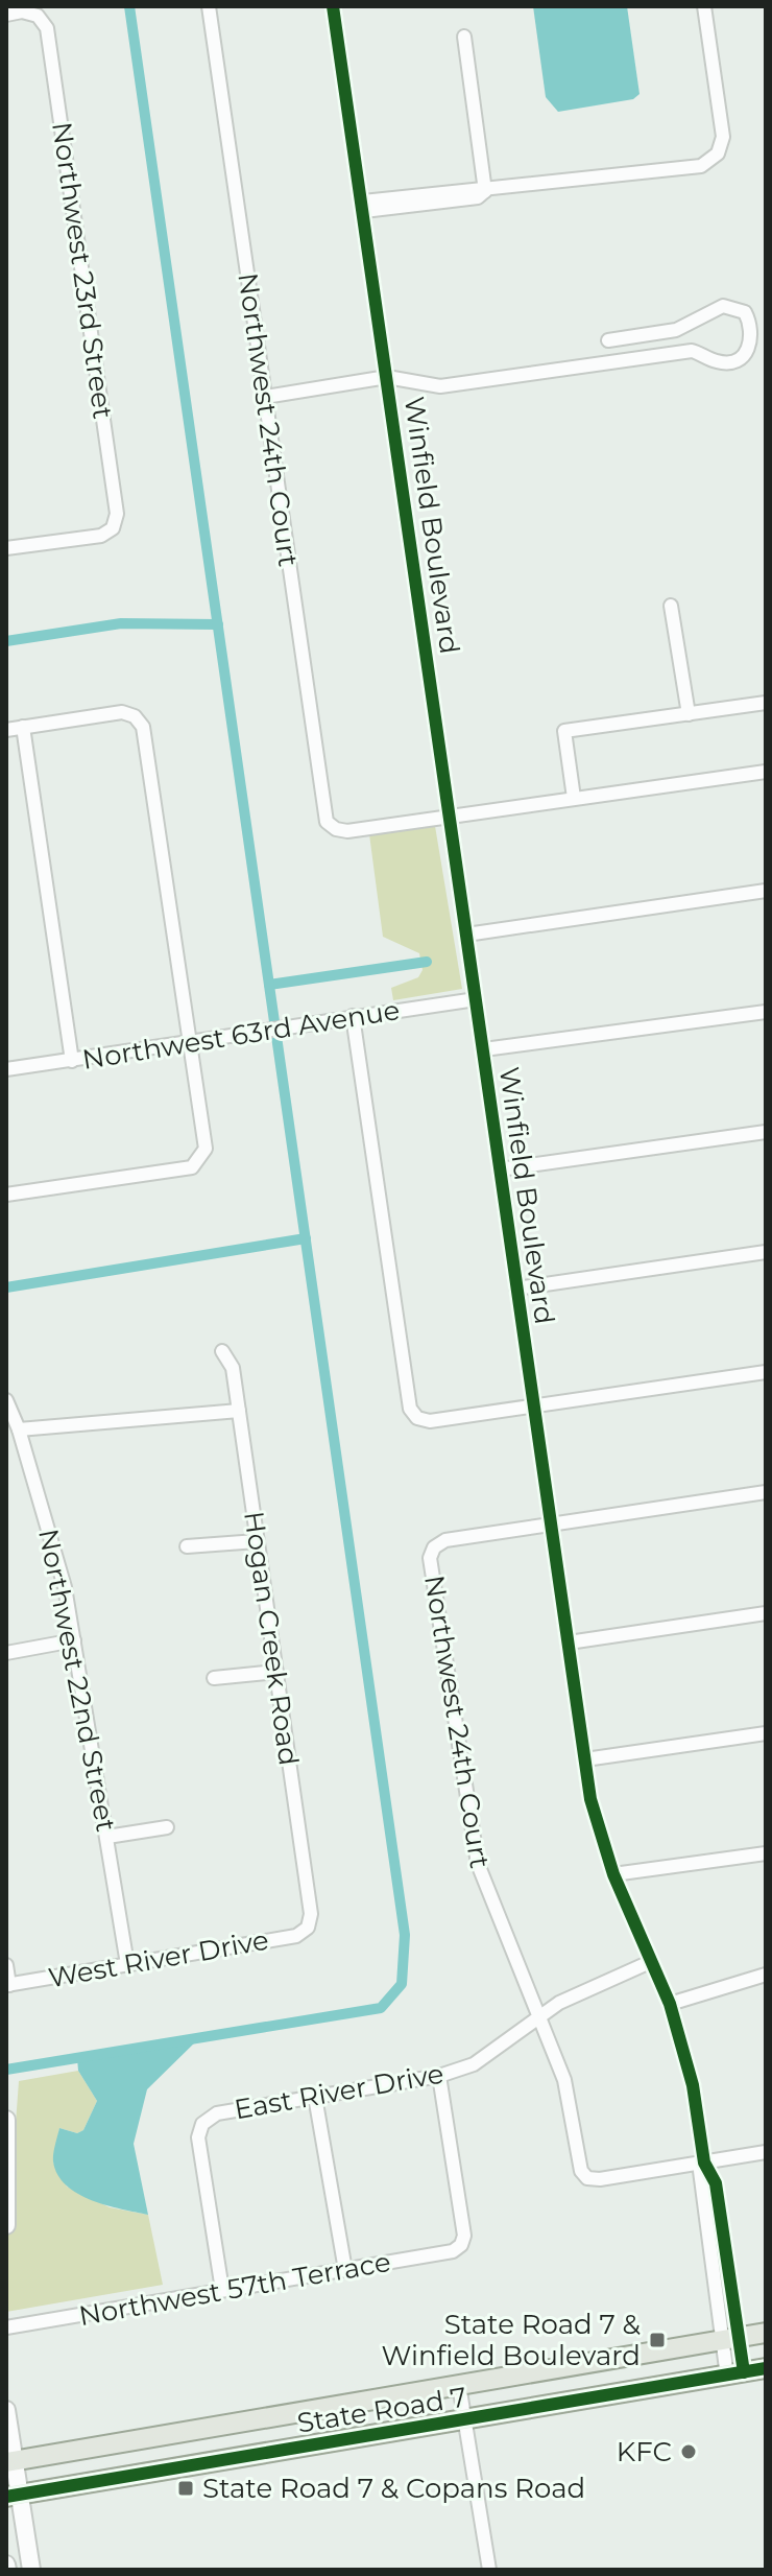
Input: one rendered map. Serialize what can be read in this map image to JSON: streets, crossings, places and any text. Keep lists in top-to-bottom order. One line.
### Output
{"streets":{"main road":["State Road 7"],"street":["Northwest 23rd Street","Northwest 24th Court","Winfield Boulevard","Northwest 63rd Avenue","Hogan Creek Road","Northwest 22nd Street","West River Drive","East River Drive","Northwest 57th Terrace"]},"crossings":[["Northwest 24th Court","Winfield Boulevard"],["Northwest 24th Court","East River Drive"],["Winfield Boulevard","Northwest 63rd Avenue"],["Winfield Boulevard","East River Drive"],["Winfield Boulevard","State Road 7"],["Hogan Creek Road","West River Drive"],["Northwest 22nd Street","West River Drive"],["East River Drive","Northwest 57th Terrace"]],"places":{"transit":["State Road 7 & Winfield Boulevard","State Road 7 & Copans Road"],"other":["KFC"]}}
